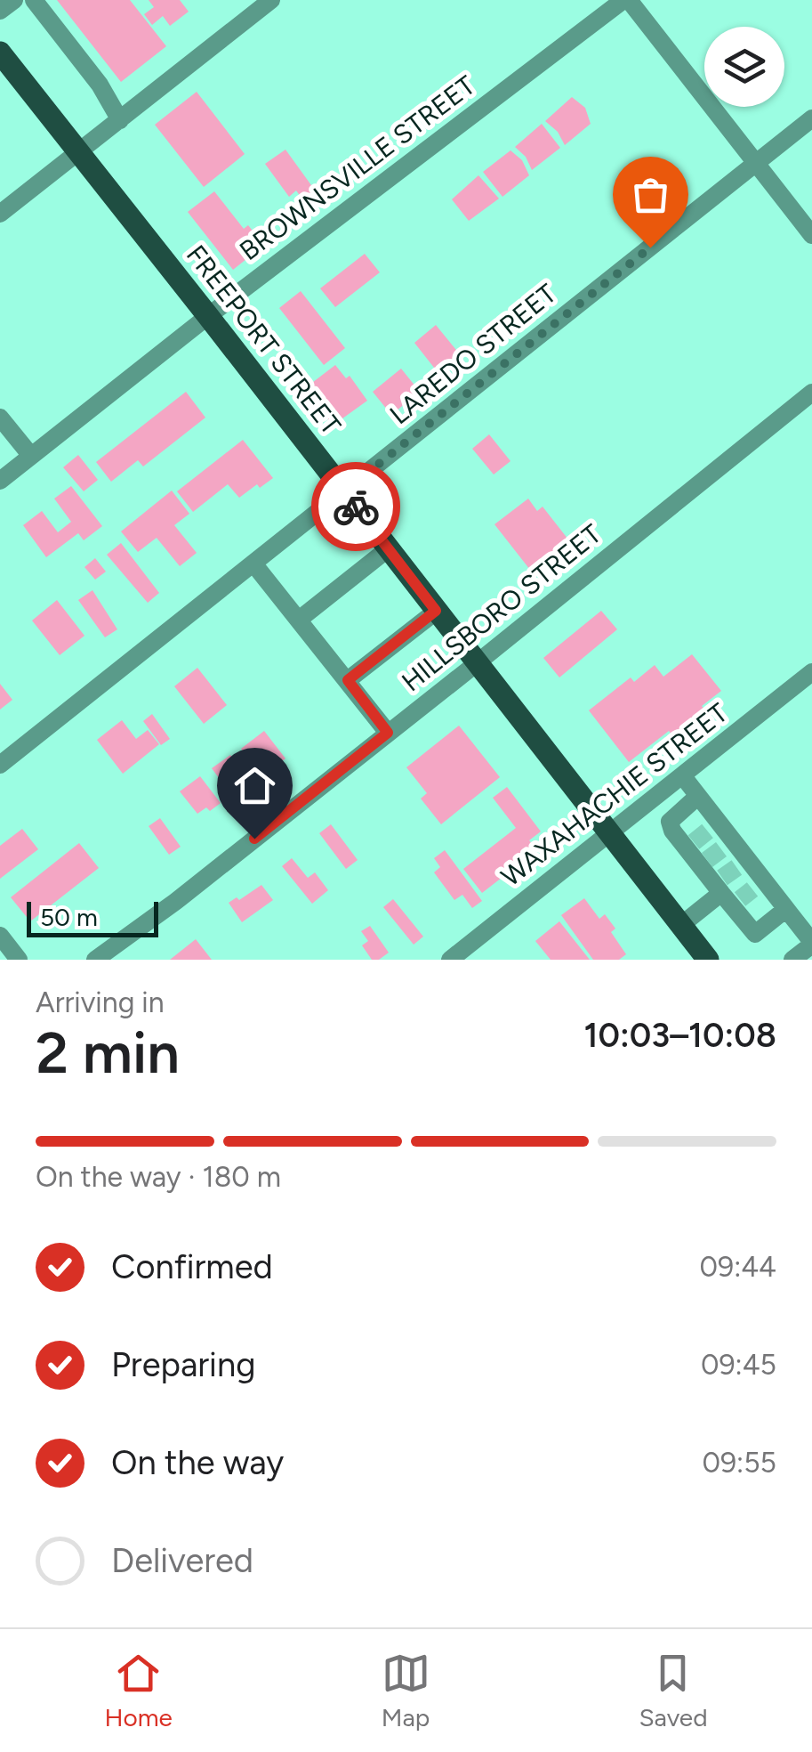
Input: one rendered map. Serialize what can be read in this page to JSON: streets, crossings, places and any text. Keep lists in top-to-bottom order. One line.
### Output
{"streets":{"main road":["FREEPORT STREET"],"street":["BROWNSVILLE STREET","LAREDO STREET","HILLSBORO STREET","WAXAHACHIE STREET"]},"crossings":[["BROWNSVILLE STREET","FREEPORT STREET"],["FREEPORT STREET","LAREDO STREET"],["FREEPORT STREET","HILLSBORO STREET"],["FREEPORT STREET","WAXAHACHIE STREET"]],"scale_bar":"50 m","page":{"scale":"50 m","heading":["2 min","Arriving in","10:03–10:08"],"bar":"On the way · 180 m","list":[["Confirmed","09:44"],["Preparing","09:45"],["On the way","09:55"],"Delivered"],"tabs":["Home","Map","Saved"]}}
